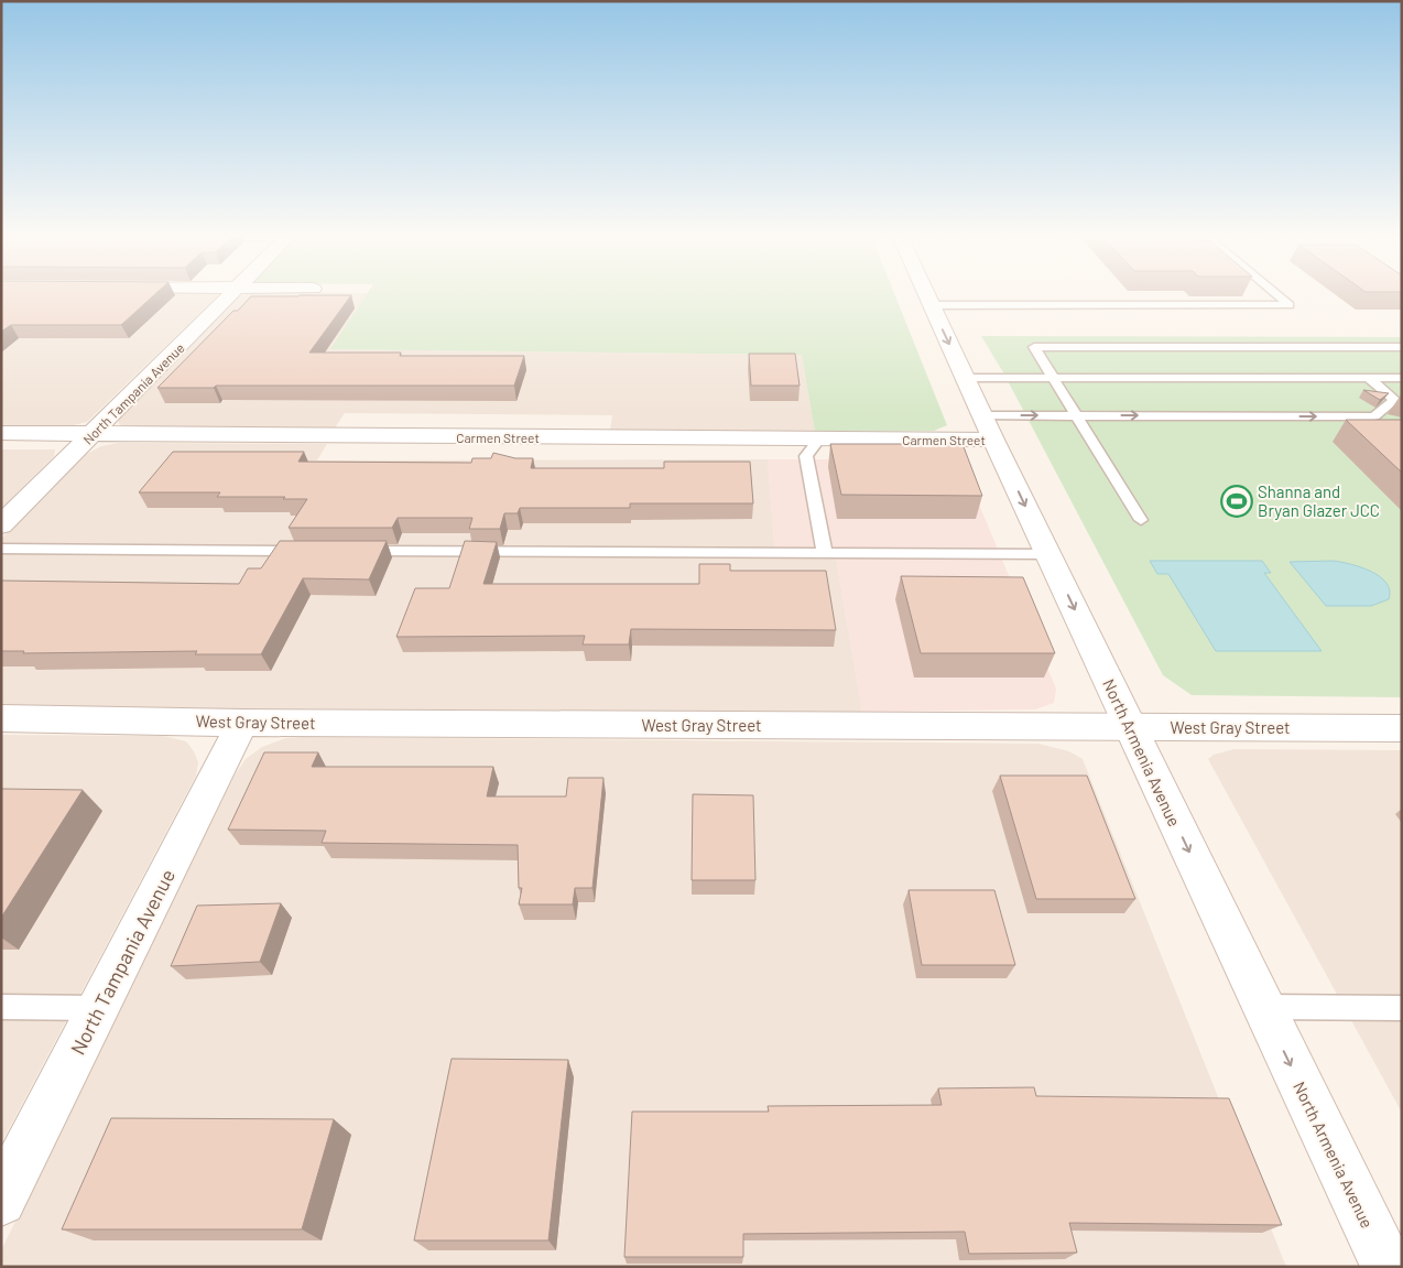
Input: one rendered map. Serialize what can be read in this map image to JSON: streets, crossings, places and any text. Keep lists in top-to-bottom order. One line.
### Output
{"streets":{"street":["North Tampania Avenue","Carmen Street","West Gray Street","North Armenia Avenue"]},"crossings":[["North Tampania Avenue","Carmen Street"],["North Tampania Avenue","West Gray Street"],["Carmen Street","North Armenia Avenue"],["West Gray Street","North Armenia Avenue"]],"one_way":["North Armenia Avenue"],"places":{"sports":["Shanna and Bryan Glazer JCC"]}}
